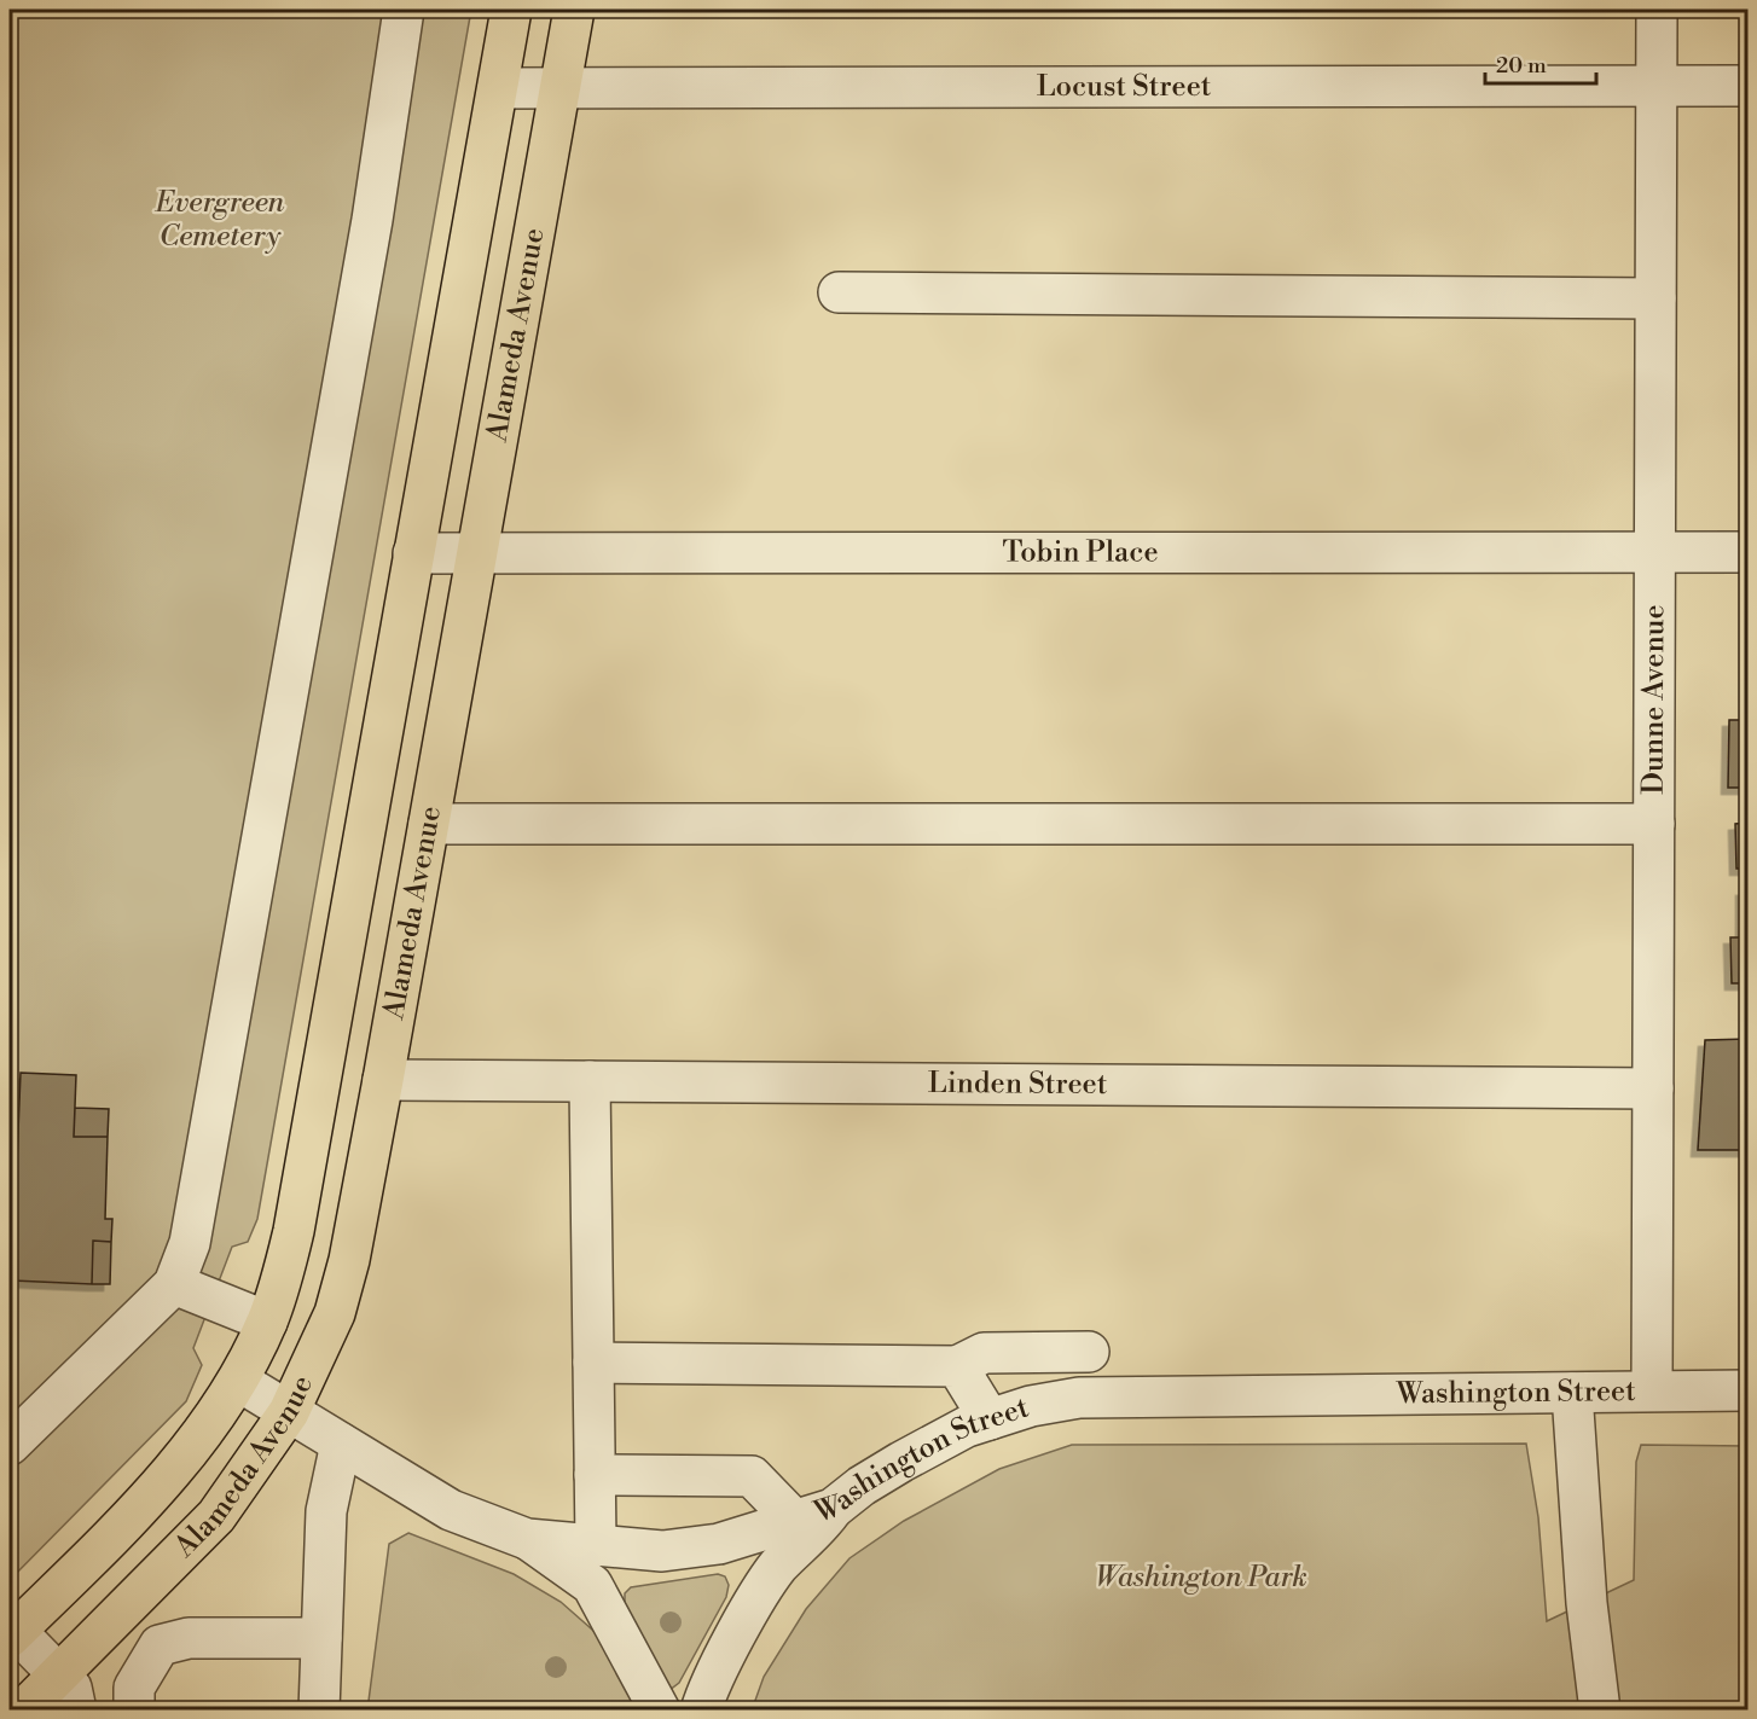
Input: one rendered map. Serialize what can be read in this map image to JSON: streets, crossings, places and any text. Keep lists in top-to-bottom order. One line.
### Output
{"streets":{"main road":["Alameda Avenue"],"street":["Locust Street","Tobin Place","Dunne Avenue","Linden Street","Washington Street"]},"crossings":[["Locust Street","Alameda Avenue"],["Locust Street","Dunne Avenue"],["Alameda Avenue","Tobin Place"],["Alameda Avenue","Linden Street"],["Alameda Avenue","Washington Street"],["Tobin Place","Dunne Avenue"],["Dunne Avenue","Linden Street"],["Dunne Avenue","Washington Street"]],"parks":["Evergreen Cemetery","Washington Park"],"scale_bar":"20 m"}
